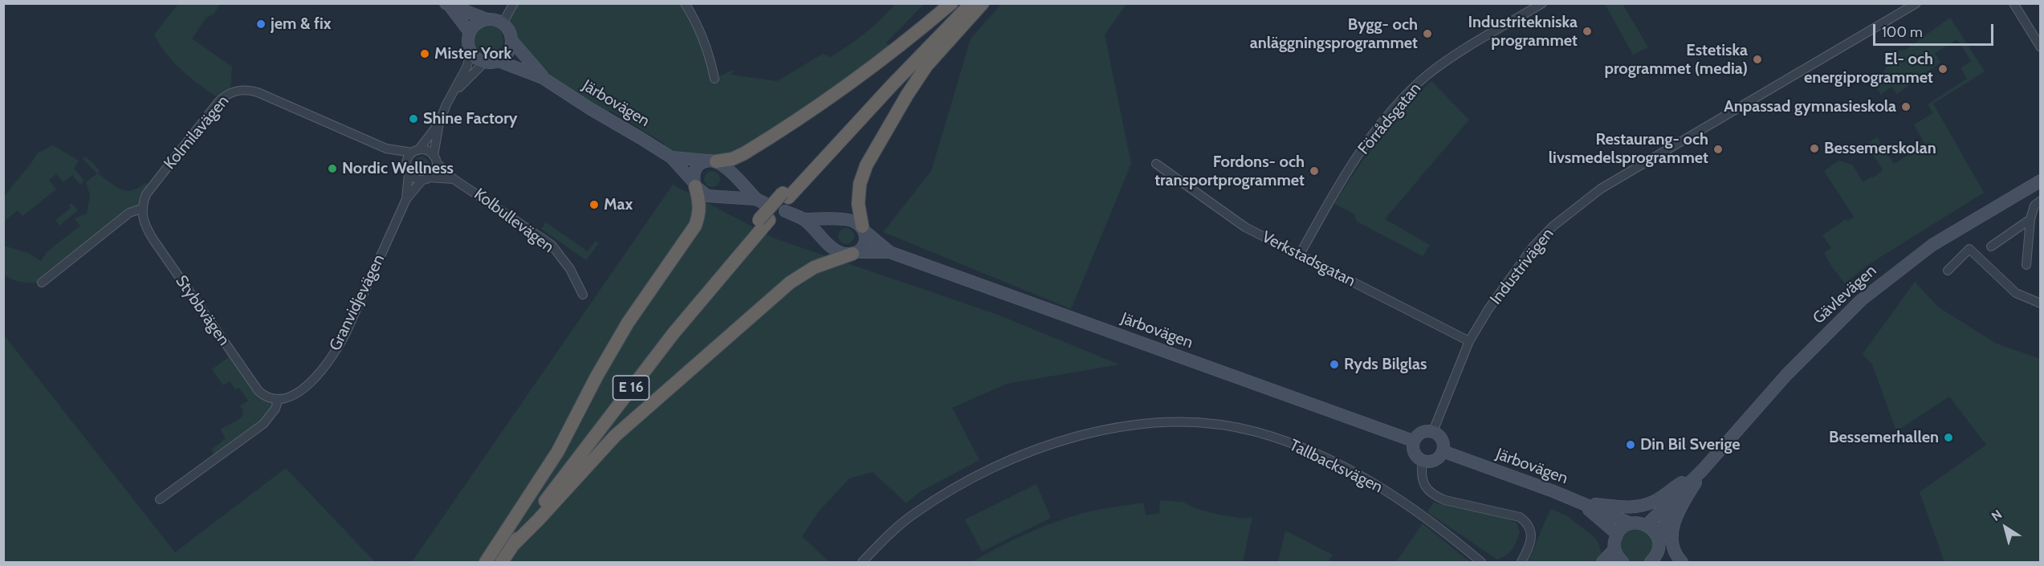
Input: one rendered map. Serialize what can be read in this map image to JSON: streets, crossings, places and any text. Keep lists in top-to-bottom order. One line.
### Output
{"streets":{"highway":["E 16"],"main road":["Järbovägen","Gävlevägen"],"street":["Förrådsgatan","Kolmilavägen","Kolbullevägen","Verkstadsgatan","Industrivägen","Granvidjevägen","Stybbvägen","Tallbacksvägen"]},"crossings":[["Järbovägen","Industrivägen"],["Förrådsgatan","Verkstadsgatan"],["Kolmilavägen","Kolbullevägen"],["Kolmilavägen","Granvidjevägen"],["Kolmilavägen","Stybbvägen"],["Kolbullevägen","Granvidjevägen"],["Verkstadsgatan","Industrivägen"],["Granvidjevägen","Stybbvägen"]],"places":["jem & fix","Industritekniska programmet","Bygg- och anläggningsprogrammet","Mister York","Estetiska programmet (media)","El- och energiprogrammet","Anpassad gymnasieskola","Shine Factory","Bessemerskolan","Restaurang- och livsmedelsprogrammet","Nordic Wellness","Fordons- och transportprogrammet","Max","Ryds Bilglas","Bessemerhallen","Din Bil Sverige"],"scale_bar":"100 m","north":"top left"}
